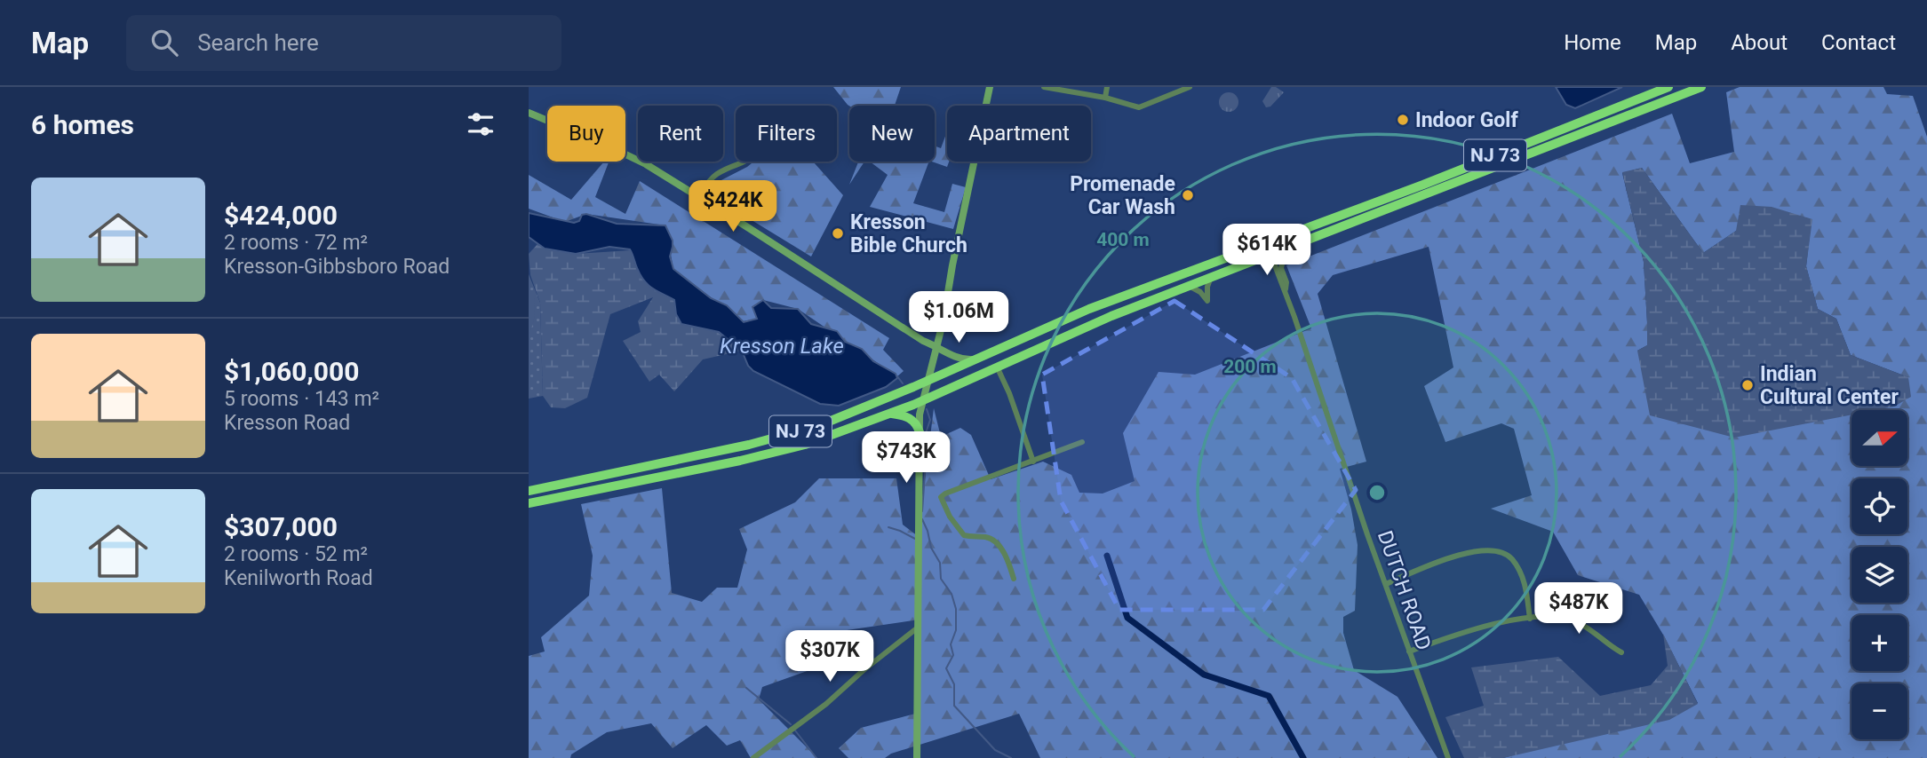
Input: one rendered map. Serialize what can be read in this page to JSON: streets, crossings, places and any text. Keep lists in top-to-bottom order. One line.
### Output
{"streets":{"highway":["NJ 73"],"street":["DUTCH ROAD"]},"crossings":[["NJ 73","DUTCH ROAD"]],"water":["Kresson Lake"],"places":["Indoor Golf","Promenade Car Wash","Kresson Bible Church","Indian Cultural Center"],"north":"right","page":{"header":"Map","search":"Search here","nav":["Home","Map","About","Contact"],"heading":"6 homes","chip":["Buy","Rent","Filters","New","Apartment"],"list":[{"name":"$424,000","note":"2 rooms · 72 m² · Kresson-Gibbsboro Road"},{"name":"$1,060,000","note":"5 rooms · 143 m² · Kresson Road"},{"name":"$307,000","note":"2 rooms · 52 m² · Kenilworth Road"}],"price":["$424K","$614K","$1.06M","$743K","$487K","$307K"],"map_buttons":["+","−"]},"rings":["400 m","200 m"]}
